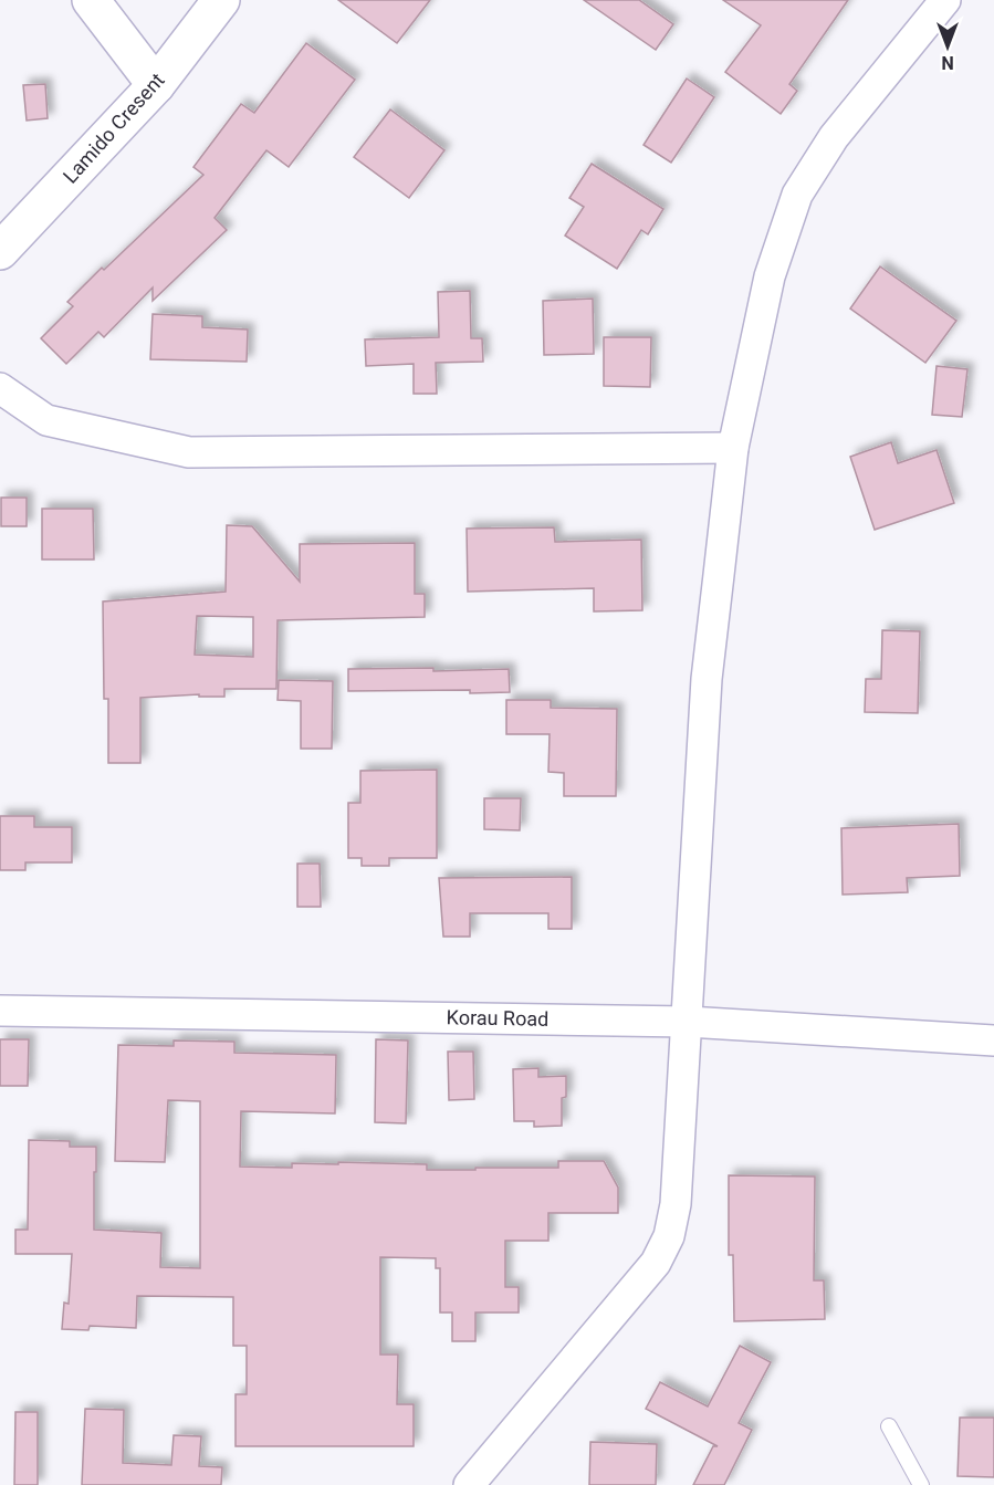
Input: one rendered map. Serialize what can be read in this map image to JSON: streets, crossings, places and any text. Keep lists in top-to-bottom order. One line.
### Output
{"streets":{"street":["Lamido Cresent","Korau Road"]},"north":"bottom"}
